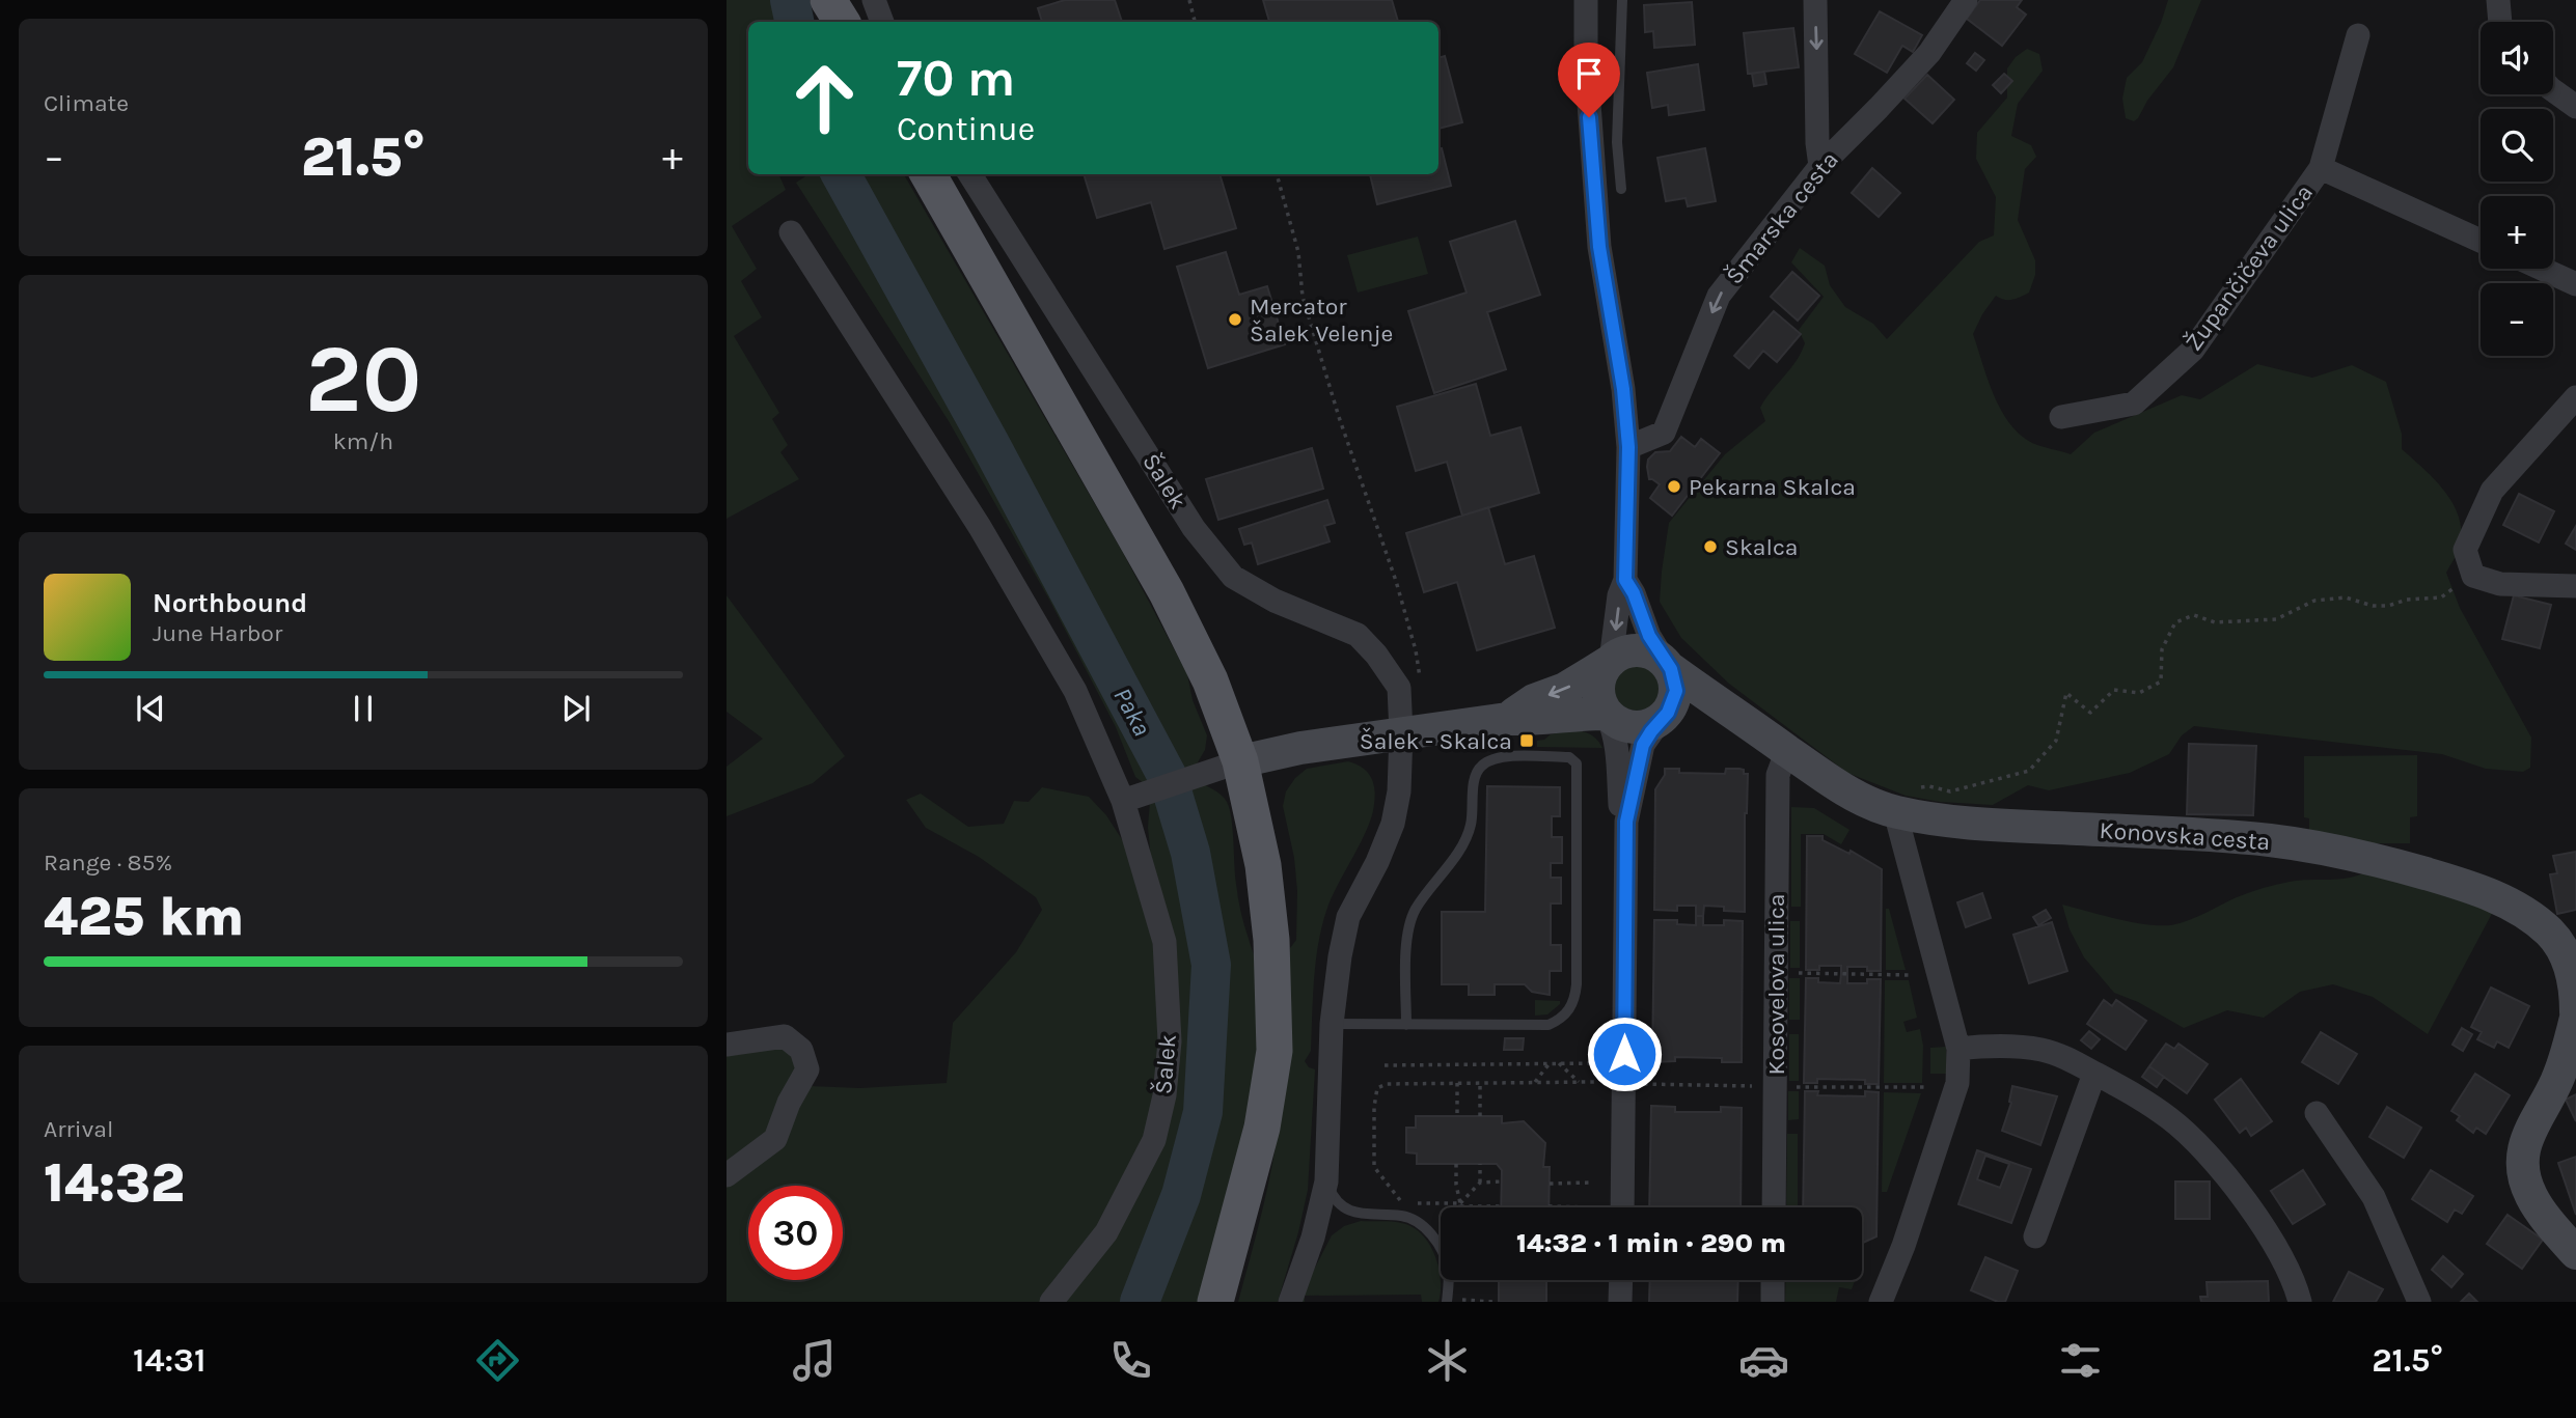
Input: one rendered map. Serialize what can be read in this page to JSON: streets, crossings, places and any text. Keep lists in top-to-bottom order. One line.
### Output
{"streets":{"street":["Šmarska cesta","Župančičeva ulica","Šalek","Konovska cesta","Kosovelova ulica"]},"crossings":[["Konovska cesta","Kosovelova ulica"]],"one_way":["Šmarska cesta"],"water":["Paka"],"places":{"other":["Mercator Šalek Velenje","Pekarna Skalca","Skalca"],"transit":["Šalek - Skalca"]},"page":{"tile":["Climate",["20","km/h"],["Range · 85%","425 km"],["Arrival","14:32"]],"map_buttons":["+","−"],"turn":["70 m","Continue"],"heat":["−","21.5°","+"],"song":["Northbound","June Harbor"],"limit":"30","trip":"14:32 · 1 min · 290 m","tabs":["14:31","21.5°"]}}
